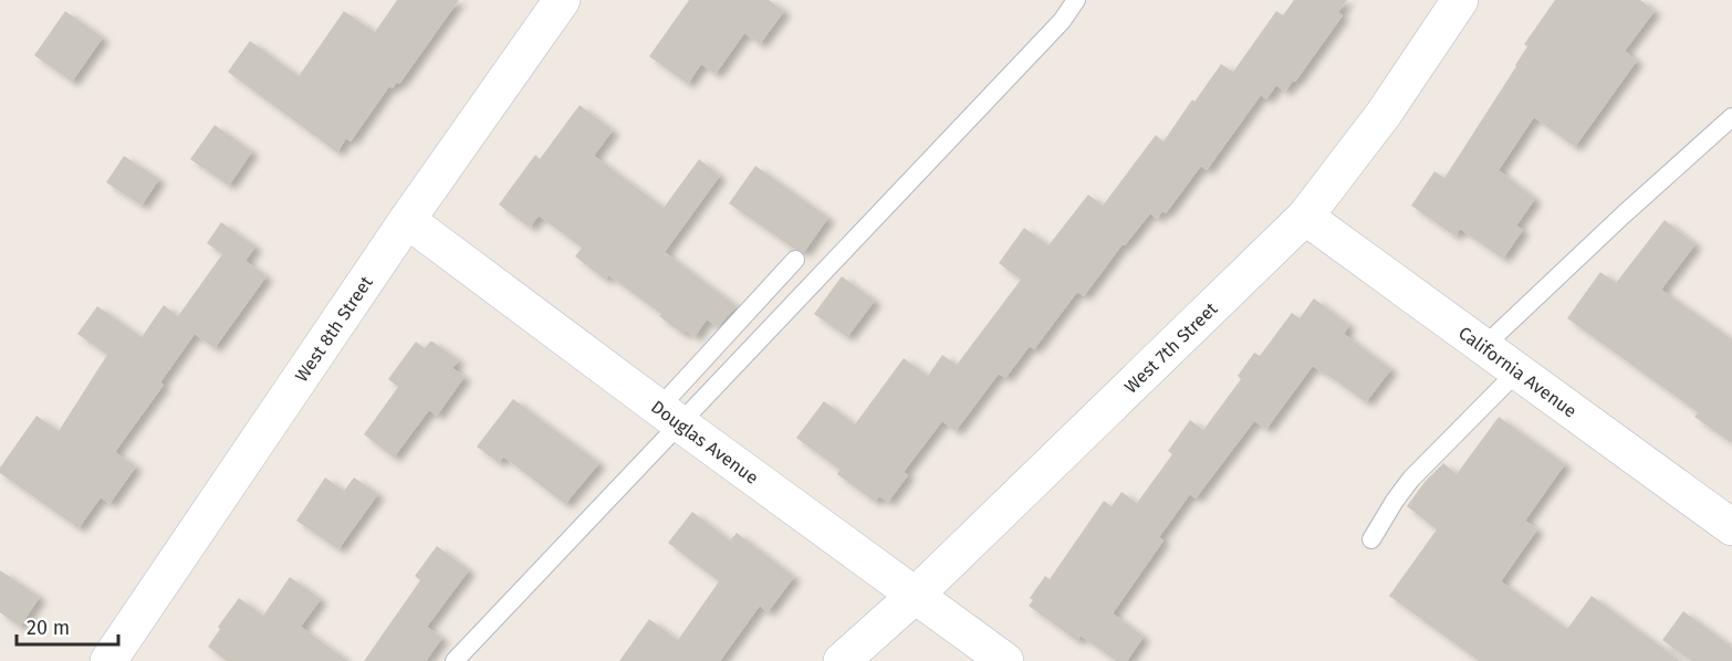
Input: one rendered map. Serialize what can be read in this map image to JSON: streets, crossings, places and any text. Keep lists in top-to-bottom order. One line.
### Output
{"streets":{"street":["West 8th Street","West 7th Street","California Avenue","Douglas Avenue"]},"crossings":[["West 8th Street","Douglas Avenue"],["West 7th Street","California Avenue"],["West 7th Street","Douglas Avenue"]],"scale_bar":"20 m"}
